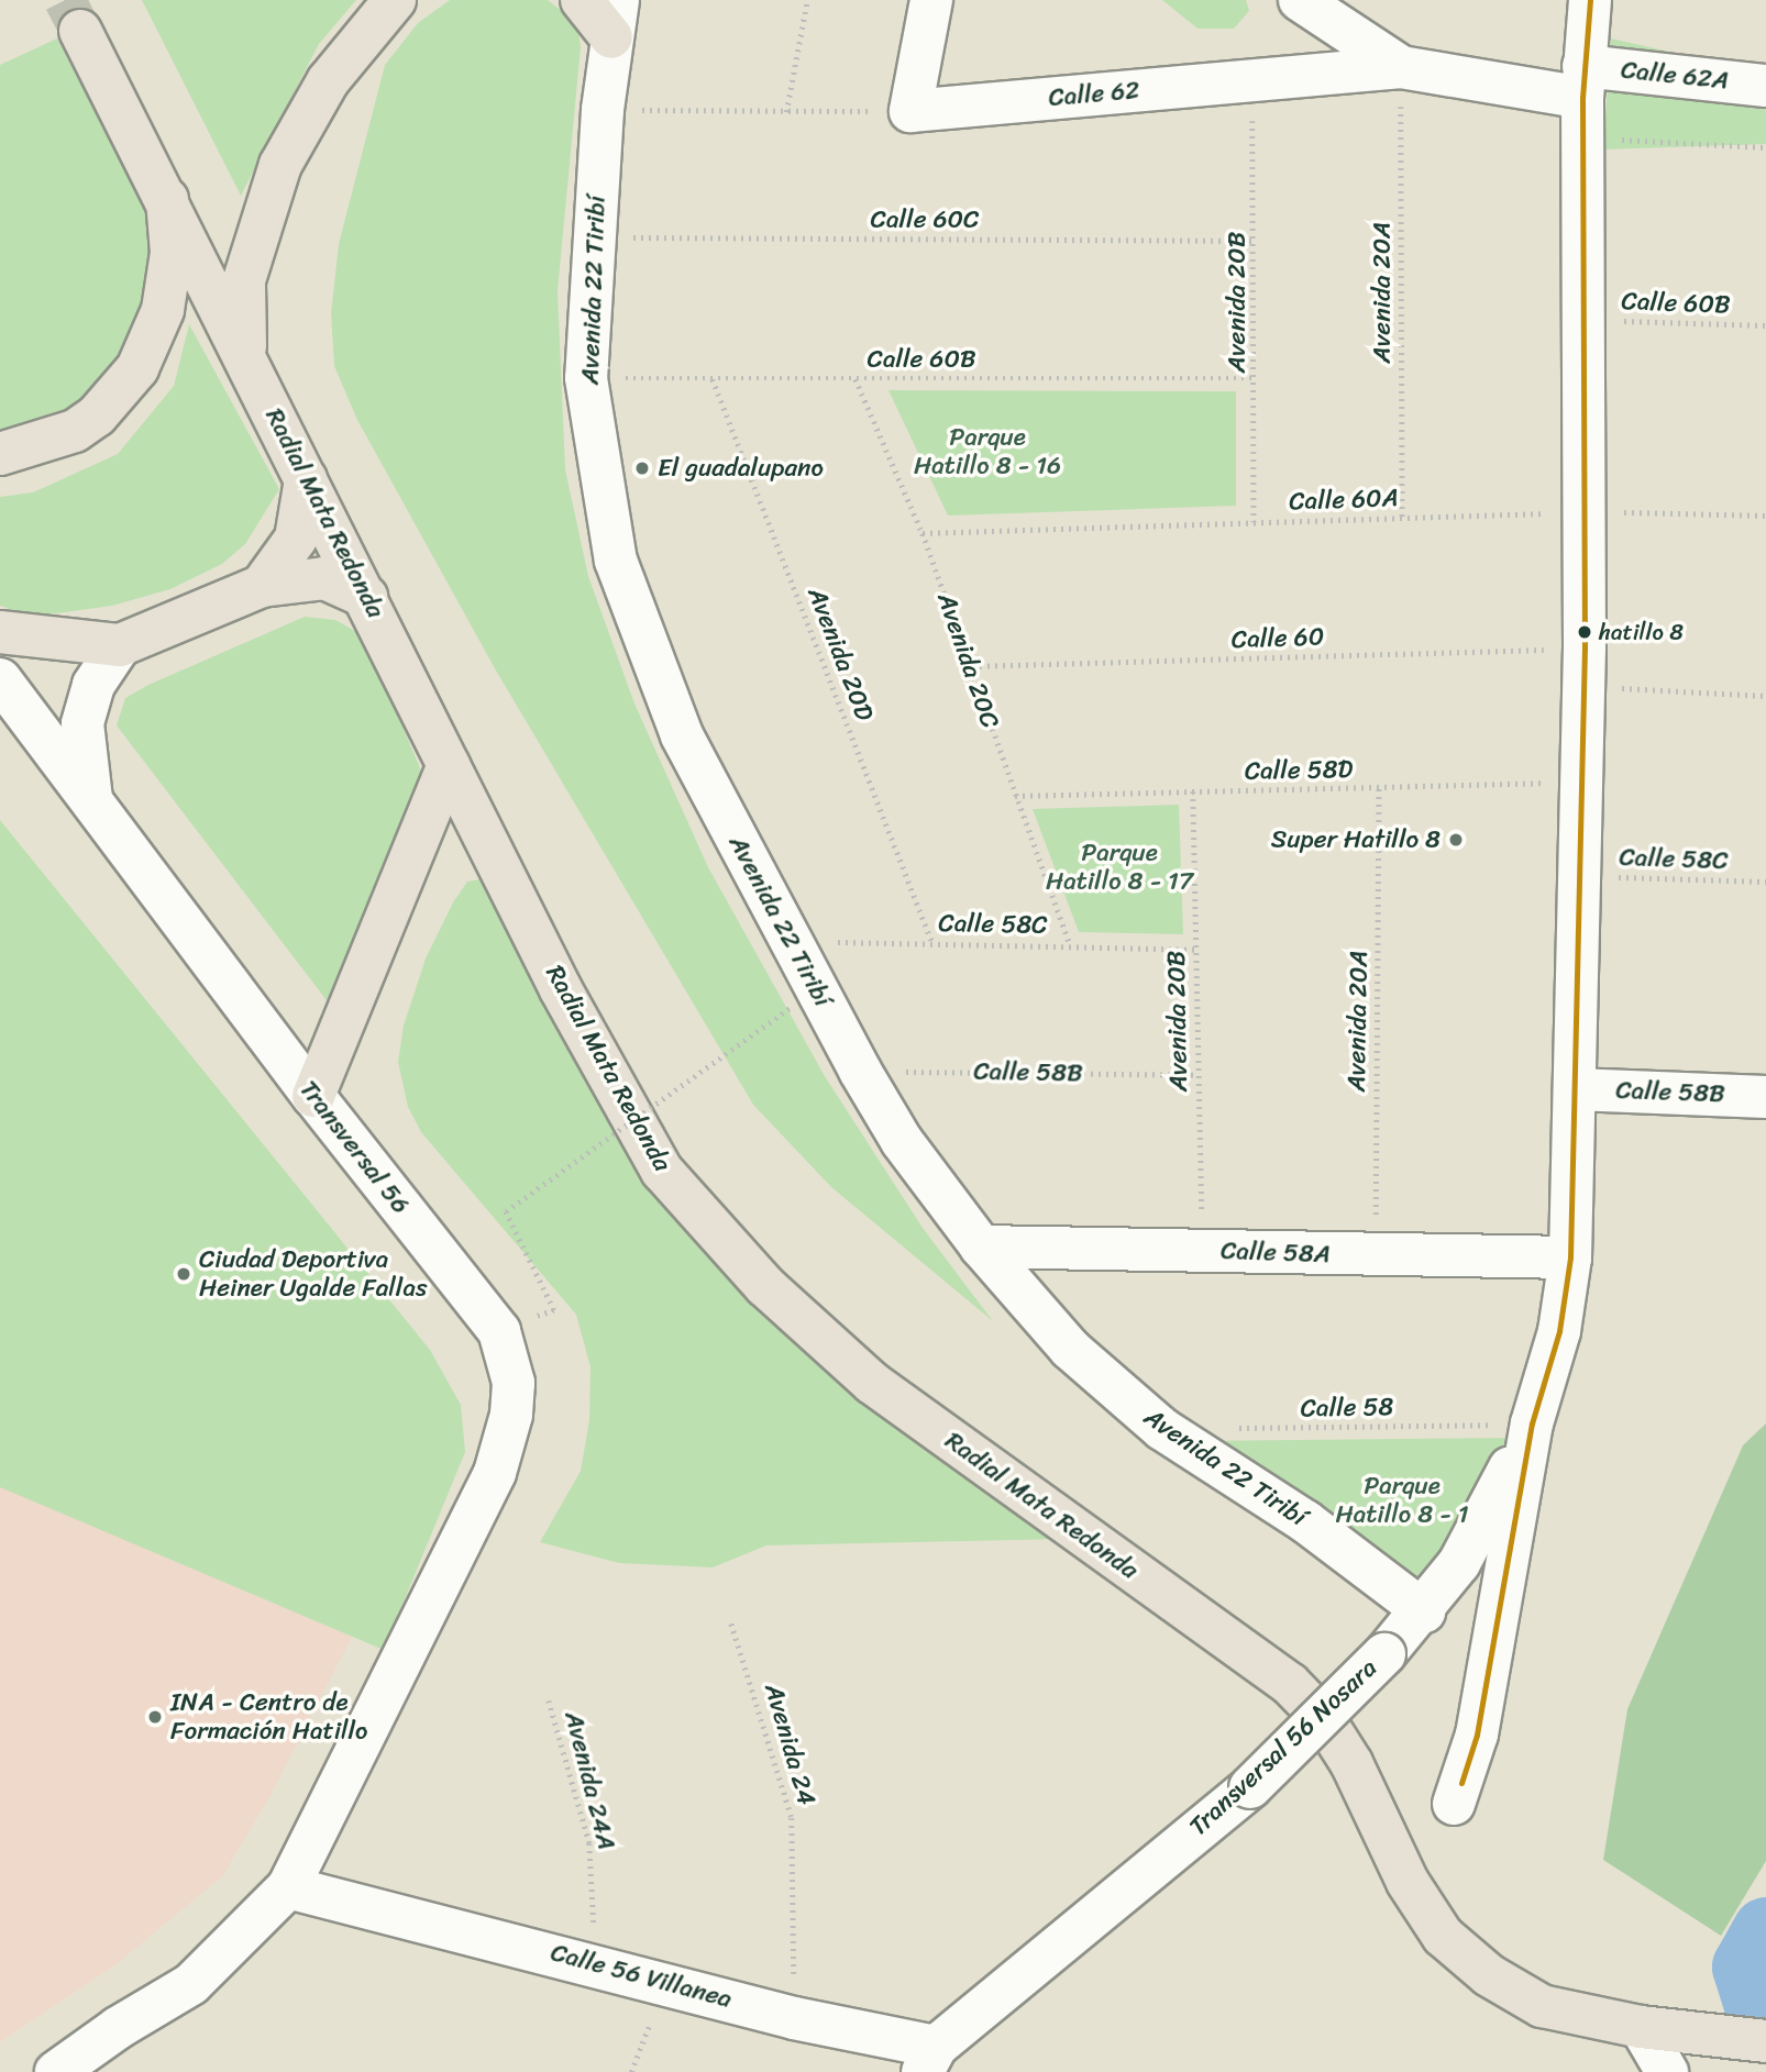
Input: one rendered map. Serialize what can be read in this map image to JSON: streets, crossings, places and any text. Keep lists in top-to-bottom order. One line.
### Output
{"streets":{"main road":["Radial Mata Redonda"],"street":["Calle 62A","Calle 62","Avenida 22 Tiribí","Calle 58B","Transversal 56","Calle 58A","Transversal 56 Nosara","Calle 56 Villanea"],"path":["Calle 60C","Avenida 20A","Avenida 20B","Calle 60B","Calle 60A","Calle 60","Avenida 20D","Avenida 20C","Calle 58D","Calle 58C","Calle 58","Avenida 24","Avenida 24A"]},"crossings":[["Calle 62A","Calle 62"],["Calle 62","Avenida 20A"],["Calle 62","Avenida 20B"],["Calle 60C","Avenida 22 Tiribí"],["Calle 60C","Avenida 20B"],["Avenida 22 Tiribí","Calle 60B"],["Avenida 22 Tiribí","Calle 58C"],["Avenida 22 Tiribí","Calle 58B"],["Avenida 22 Tiribí","Calle 58A"],["Avenida 22 Tiribí","Transversal 56 Nosara"],["Avenida 20A","Calle 60A"],["Avenida 20A","Calle 58D"],["Avenida 20A","Calle 58A"],["Avenida 20B","Calle 60B"],["Avenida 20B","Calle 60A"],["Avenida 20B","Calle 58D"],["Avenida 20B","Calle 58C"],["Avenida 20B","Calle 58B"],["Avenida 20B","Calle 58A"],["Calle 60B","Avenida 20D"],["Calle 60B","Avenida 20C"],["Calle 60A","Avenida 20C"],["Calle 60","Avenida 20C"],["Avenida 20D","Calle 58C"],["Avenida 20C","Calle 58D"],["Avenida 20C","Calle 58C"],["Transversal 56","Calle 56 Villanea"],["Calle 58","Transversal 56 Nosara"],["Avenida 24","Calle 56 Villanea"],["Transversal 56 Nosara","Calle 56 Villanea"],["Avenida 24A","Calle 56 Villanea"]],"parks":["Parque Hatillo 8 - 16","Parque Hatillo 8 - 17","Parque Hatillo 8 - 1"],"places":["El guadalupano","hatillo 8","Super Hatillo 8","Ciudad Deportiva Heiner Ugalde Fallas","INA - Centro de Formación Hatillo"]}
